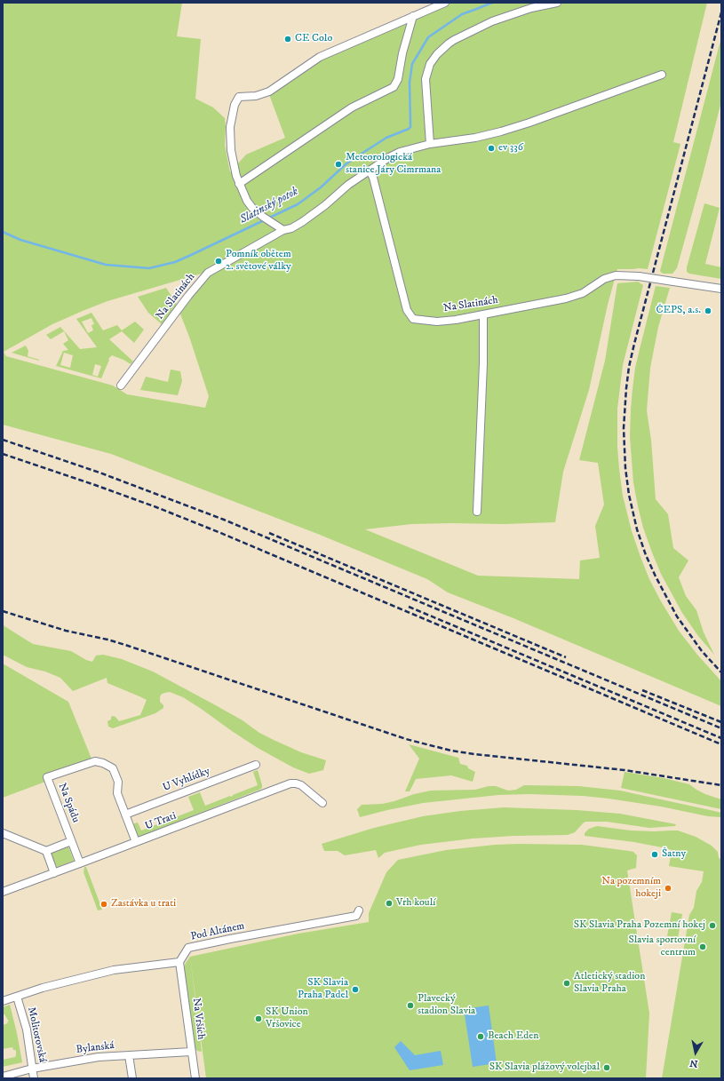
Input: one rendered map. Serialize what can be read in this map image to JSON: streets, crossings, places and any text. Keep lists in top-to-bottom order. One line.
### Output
{"streets":{"street":["Na Slatinách","U Vyhlídky","Na Spádu","U Trati","Pod Altánem","Na Vrších","Molitorovská","Bylanská"]},"crossings":[["U Vyhlídky","Na Spádu"],["Na Spádu","U Trati"],["Pod Altánem","Na Vrších"],["Na Vrších","Bylanská"],["Molitorovská","Bylanská"]],"water":["Slatinský potok"],"places":["CE Colo","ev 336","Meteorologická stanice Járy Cimrmana","Pomník obětem 2. světové války","ČEPS, a.s.","Šatny","Na pozemním hokeji","Vrh koulí","Zastávka u trati","SK Slavia Praha Pozemní hokej","Slavia sportovní centrum","Atletický stadion Slavia Praha","SK Slavia Praha Padel","Plavecký stadion Slavia","SK Union Vršovice","Beach Eden","SK Slavia plážový volejbal"],"north":"bottom"}
